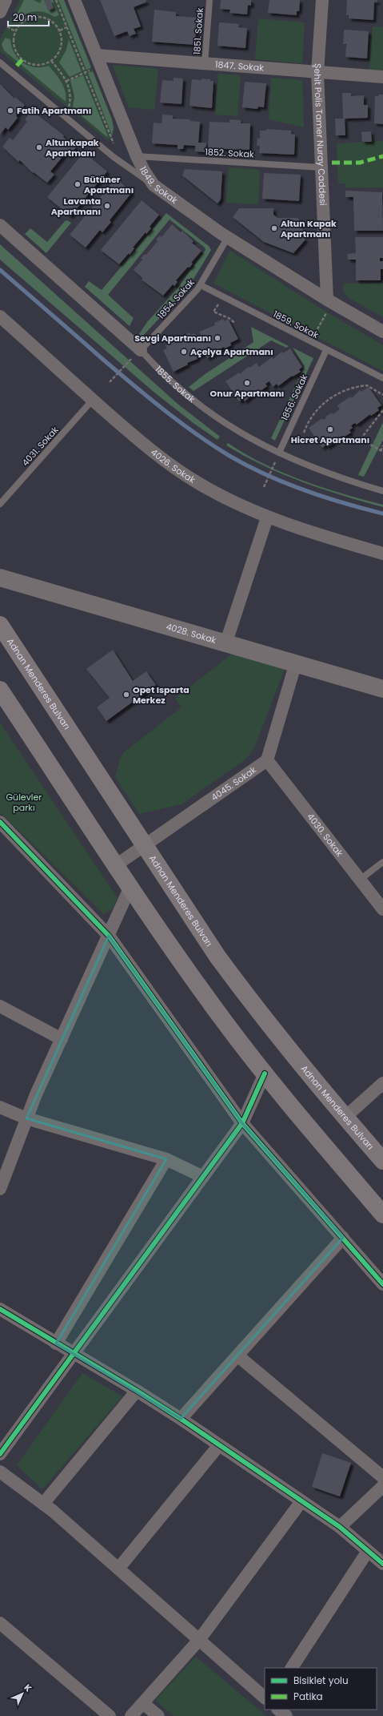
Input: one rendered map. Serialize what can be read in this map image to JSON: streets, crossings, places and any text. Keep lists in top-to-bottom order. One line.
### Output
{"streets":{"main road":["Adnan Menderes Bulvarı"],"street":["1847. Sokak","Şehit Polis Tamer Nuray Caddesi","1849. Sokak","1855. Sokak","4026. Sokak","4028. Sokak","4045. Sokak","4030. Sokak"],"lane":["1851. Sokak","1852. Sokak","1854. Sokak","1859. Sokak","1856. Sokak","4031. Sokak"]},"crossings":[["1851. Sokak","1847. Sokak"],["1847. Sokak","Şehit Polis Tamer Nuray Caddesi"],["1847. Sokak","1849. Sokak"],["Şehit Polis Tamer Nuray Caddesi","1852. Sokak"],["Şehit Polis Tamer Nuray Caddesi","1849. Sokak"],["1852. Sokak","1849. Sokak"],["1849. Sokak","1854. Sokak"],["1854. Sokak","1859. Sokak"],["1854. Sokak","1855. Sokak"],["1859. Sokak","1856. Sokak"],["1855. Sokak","1856. Sokak"],["4031. Sokak","4026. Sokak"],["Adnan Menderes Bulvarı","4045. Sokak"],["4045. Sokak","4030. Sokak"]],"parks":["Gülevler parkı"],"places":["Fatih Apartmanı","Altunkapak Apartmanı","Bütüner Apartmanı","Lavanta Apartmanı","Altun Kapak Apartmanı","Sevgi Apartmanı","Açelya Apartmanı","Onur Apartmanı","Hicret Apartmanı","Opet Isparta Merkez"],"legend":["Bisiklet yolu","Patika"],"scale_bar":"20 m","north":"top right"}
